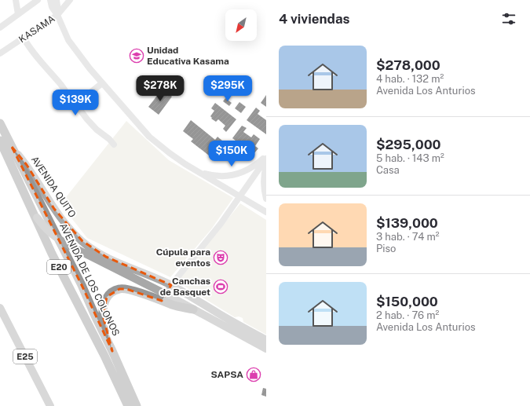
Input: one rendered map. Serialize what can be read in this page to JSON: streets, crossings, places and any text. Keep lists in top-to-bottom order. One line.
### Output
{"streets":{"highway":["AVENIDA QUITO","E20","AVENIDA DE LOS COLONOS"],"main road":["E25"],"street":["KASAMA"]},"crossings":[["AVENIDA QUITO","AVENIDA DE LOS COLONOS"]],"places":{"school or university":["Unidad Educativa Kasama"],"theatre":["Cúpula para eventos"],"sports":["Canchas de Basquet"],"shop":["SAPSA"]},"north":"bottom left","page":{"heading":"4 viviendas","list":[{"name":"$278,000","note":"4 hab. · 132 m² · Avenida Los Anturios"},{"name":"$295,000","note":"5 hab. · 143 m² · Casa"},{"name":"$139,000","note":"3 hab. · 74 m² · Piso"},{"name":"$150,000","note":"2 hab. · 76 m² · Avenida Los Anturios"}],"price":["$278K","$295K","$139K","$150K"]}}
